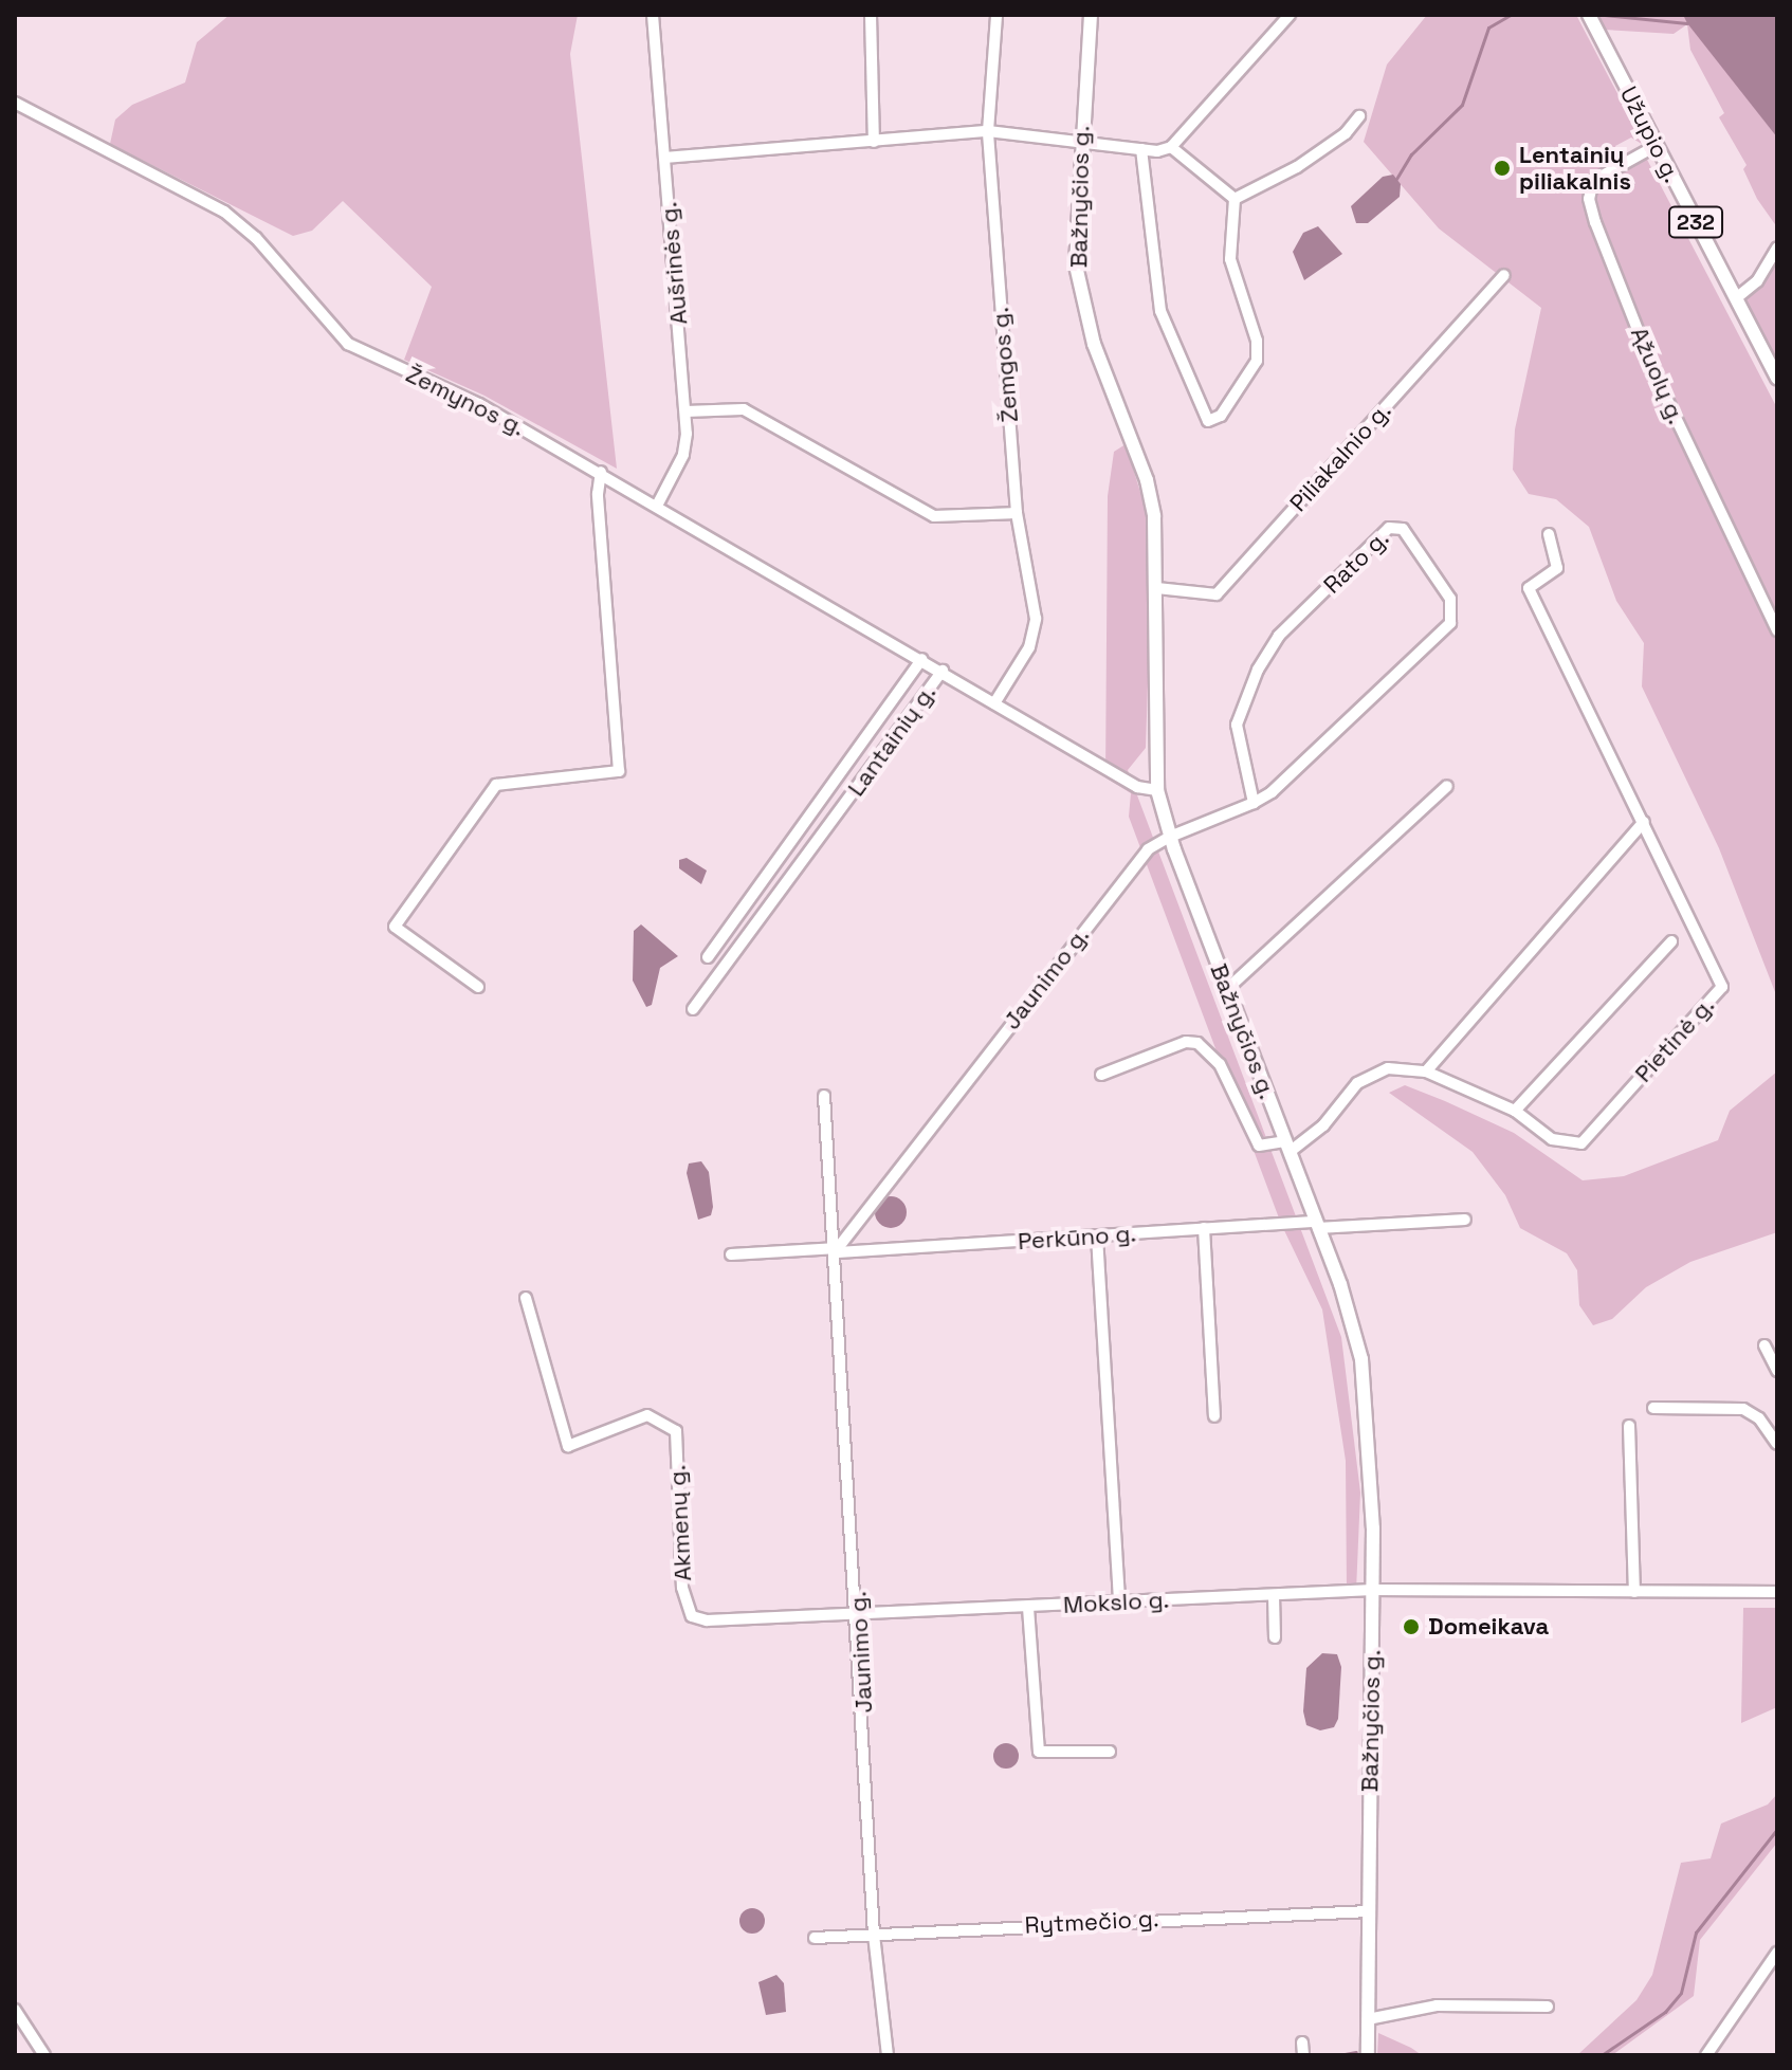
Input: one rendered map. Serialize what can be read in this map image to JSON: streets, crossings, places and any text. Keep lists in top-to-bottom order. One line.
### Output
{"streets":{"main road":["Užupio g.","Bažnyčios g.","232"],"street":["Aušrinės g.","Žemgos g.","Ąžuolų g.","Žemynos g.","Piliakalnio g.","Rato g.","Lantainių g.","Jaunimo g.","Pietinė g.","Perkūno g.","Akmenų g.","Mokslo g.","Rytmečio g."]},"crossings":[["Užupio g.","232"],["Užupio g.","Ąžuolų g."],["Bažnyčios g.","Piliakalnio g."],["Bažnyčios g.","Rato g."],["Bažnyčios g.","Lantainių g."],["Bažnyčios g.","Jaunimo g."],["Bažnyčios g.","Pietinė g."],["Bažnyčios g.","Perkūno g."],["Bažnyčios g.","Mokslo g."],["Bažnyčios g.","Rytmečio g."],["Aušrinės g.","Žemynos g."],["Žemgos g.","Lantainių g."],["Žemynos g.","Lantainių g."],["Rato g.","Jaunimo g."],["Jaunimo g.","Perkūno g."],["Jaunimo g.","Akmenų g."],["Jaunimo g.","Mokslo g."],["Jaunimo g.","Rytmečio g."],["Akmenų g.","Mokslo g."]],"places":["Lentainių piliakalnis","Domeikava"]}
